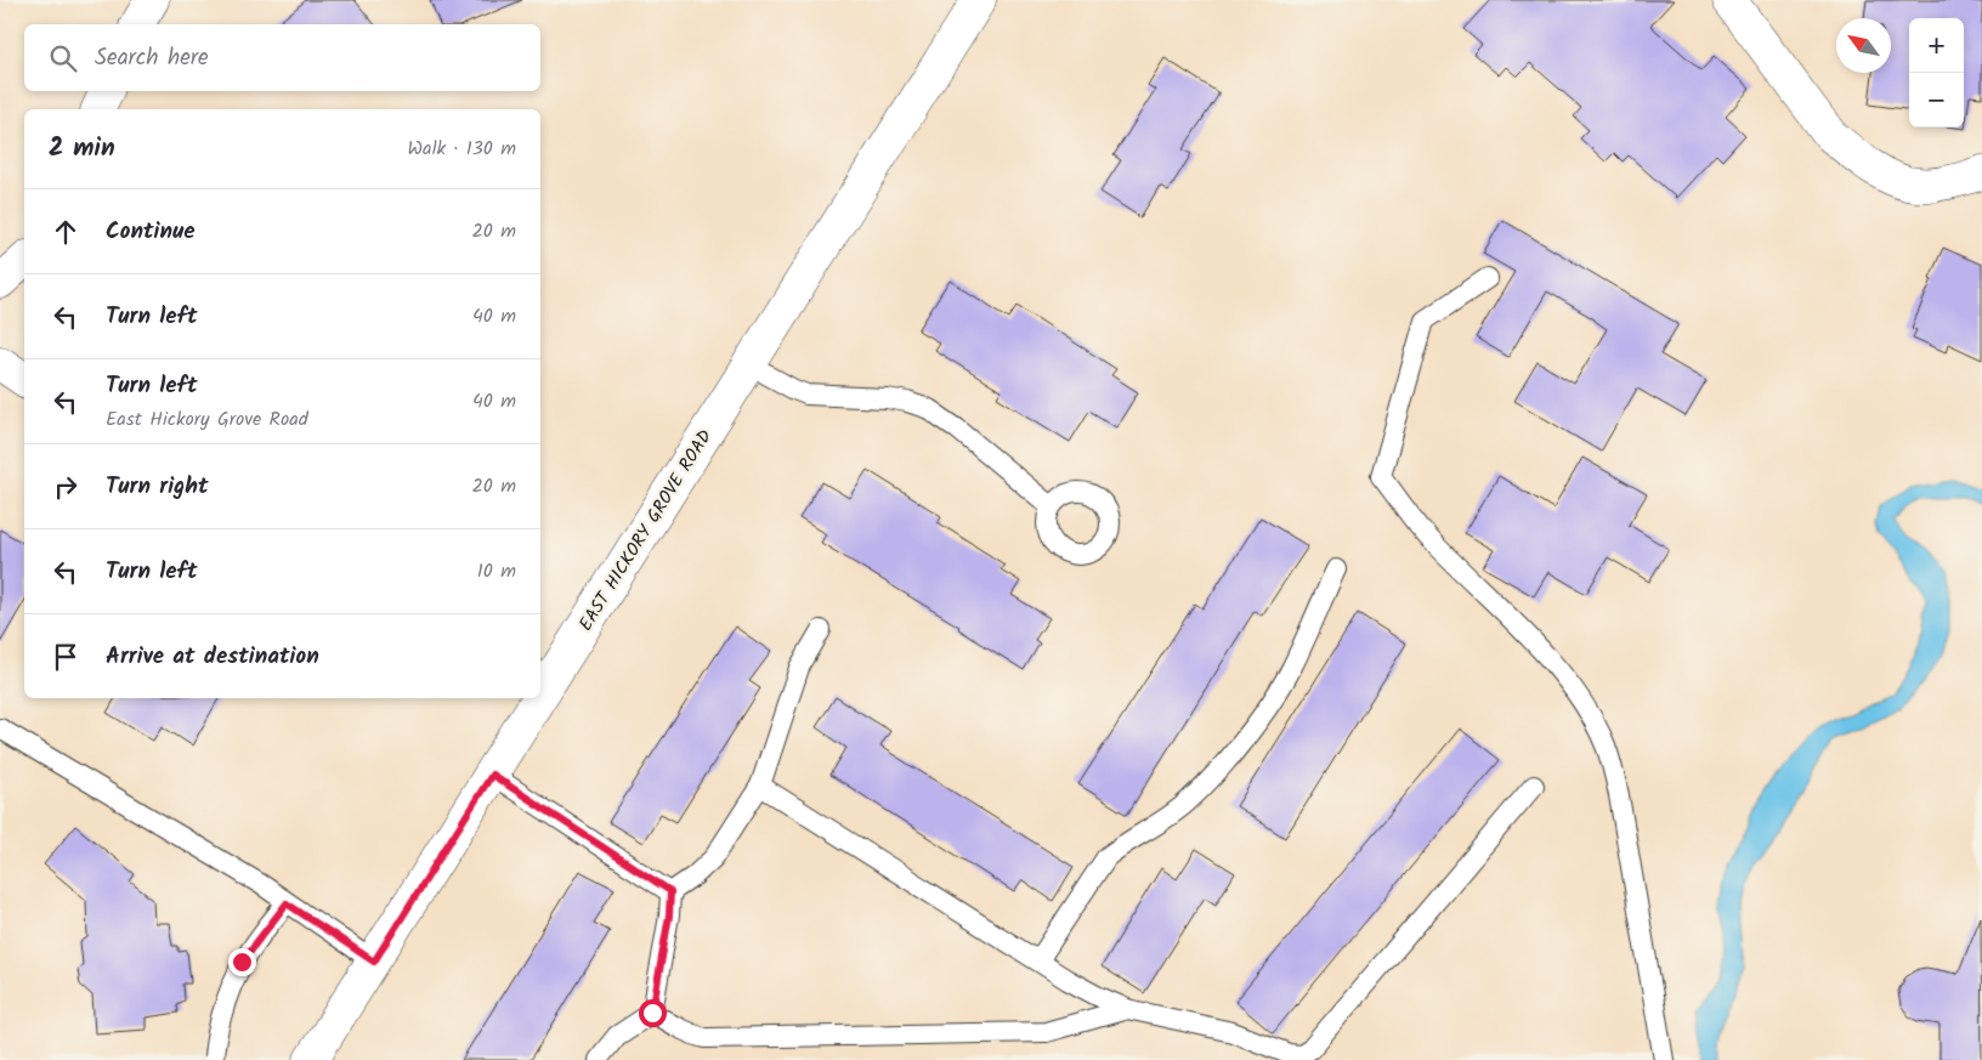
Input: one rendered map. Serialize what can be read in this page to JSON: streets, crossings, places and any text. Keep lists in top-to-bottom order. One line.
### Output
{"streets":{"street":["EAST HICKORY GROVE ROAD"]},"north":"top left","page":{"map_buttons":["+","−"],"search":"Search here","heading":["2 min","Walk · 130 m"],"list":[["Continue","20 m"],["Turn left","40 m"],["Turn left","East Hickory Grove Road","40 m"],["Turn right","20 m"],["Turn left","10 m"],"Arrive at destination"]}}
